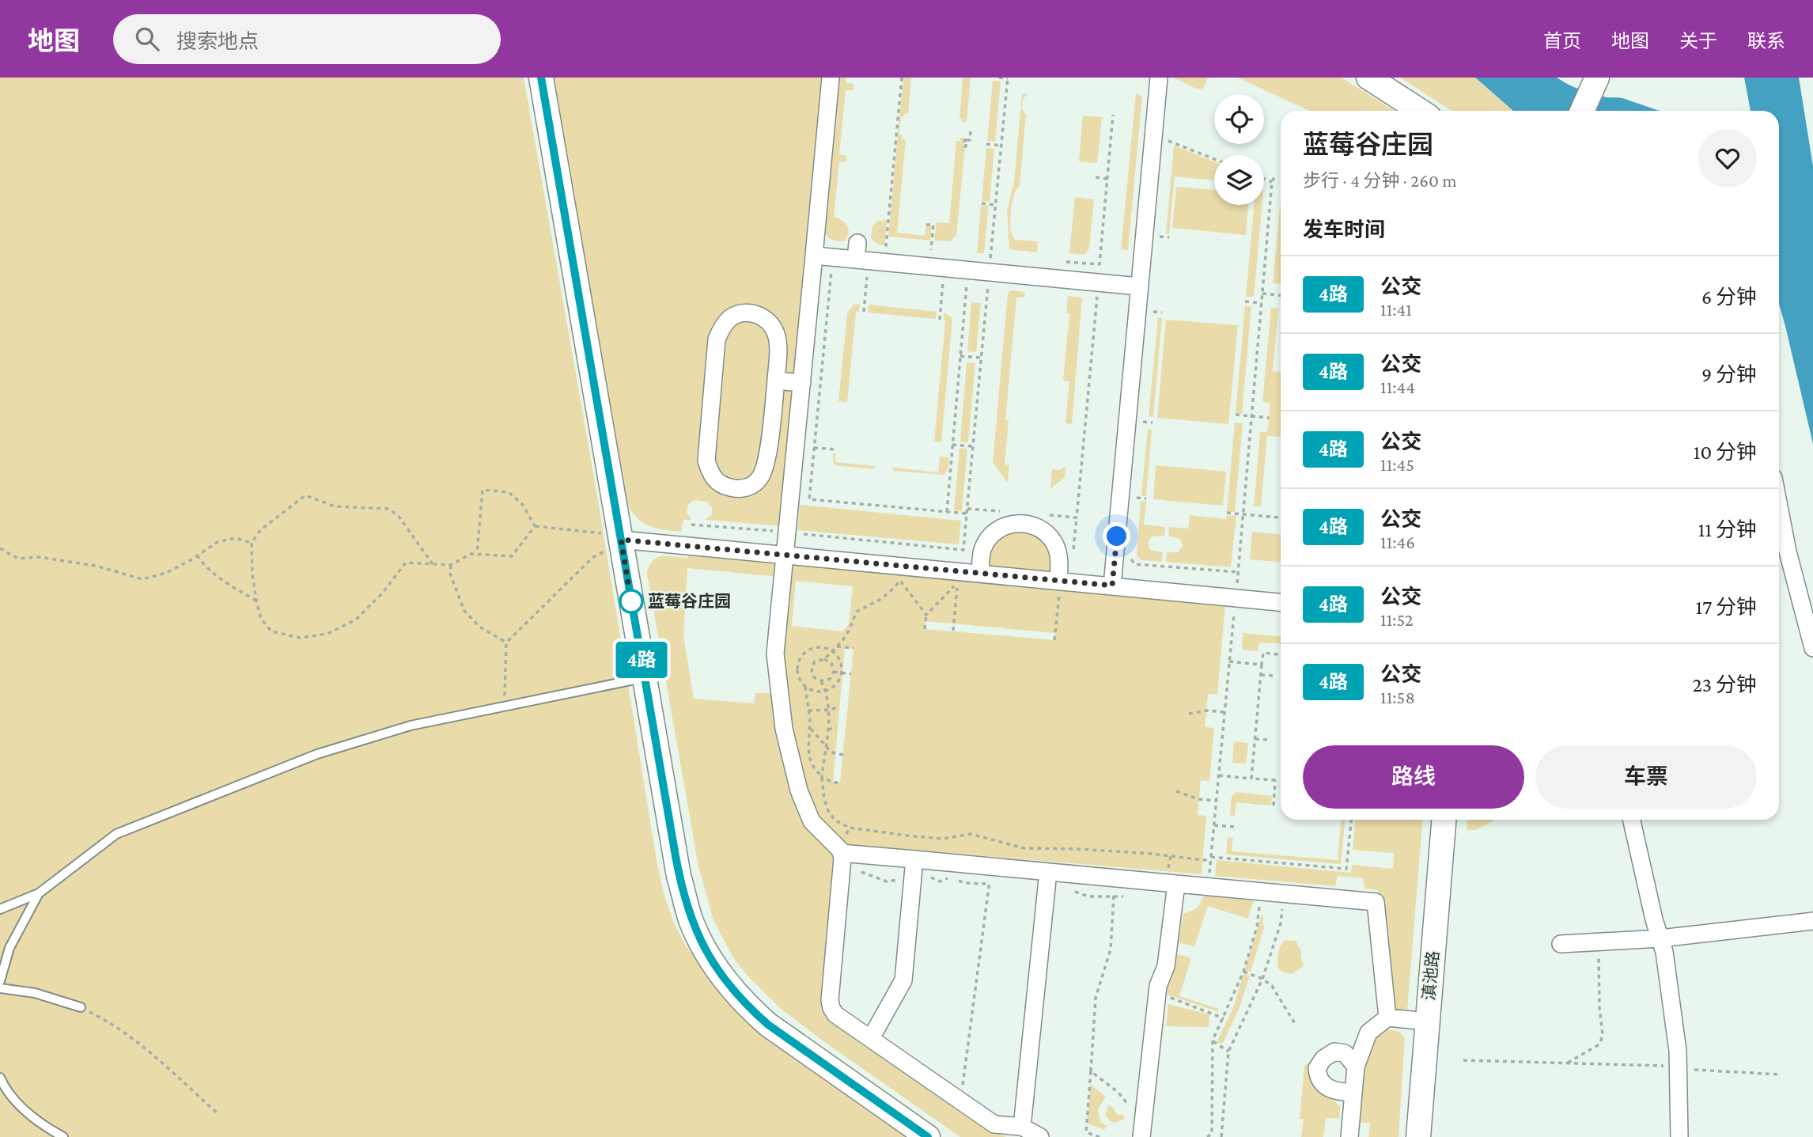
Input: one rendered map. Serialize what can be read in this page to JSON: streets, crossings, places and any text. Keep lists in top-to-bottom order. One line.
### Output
{"streets":{"street":["滇池路"]},"places":["蓝莓谷庄园"],"lines":["bus line 4路"],"page":{"header":"地图","search":"搜索地点","nav":["首页","地图","关于","联系"],"on_map":"4路","heading":[["蓝莓谷庄园","步行 · 4 分钟 · 260 m"],"发车时间"],"list":[{"mark":"4路","name":"公交","note":"11:41","value":"6 分钟"},{"mark":"4路","name":"公交","note":"11:44","value":"9 分钟"},{"mark":"4路","name":"公交","note":"11:45","value":"10 分钟"},{"mark":"4路","name":"公交","note":"11:46","value":"11 分钟"},{"mark":"4路","name":"公交","note":"11:52","value":"17 分钟"},{"mark":"4路","name":"公交","note":"11:58","value":"23 分钟"}],"buttons":["路线","车票"]}}
